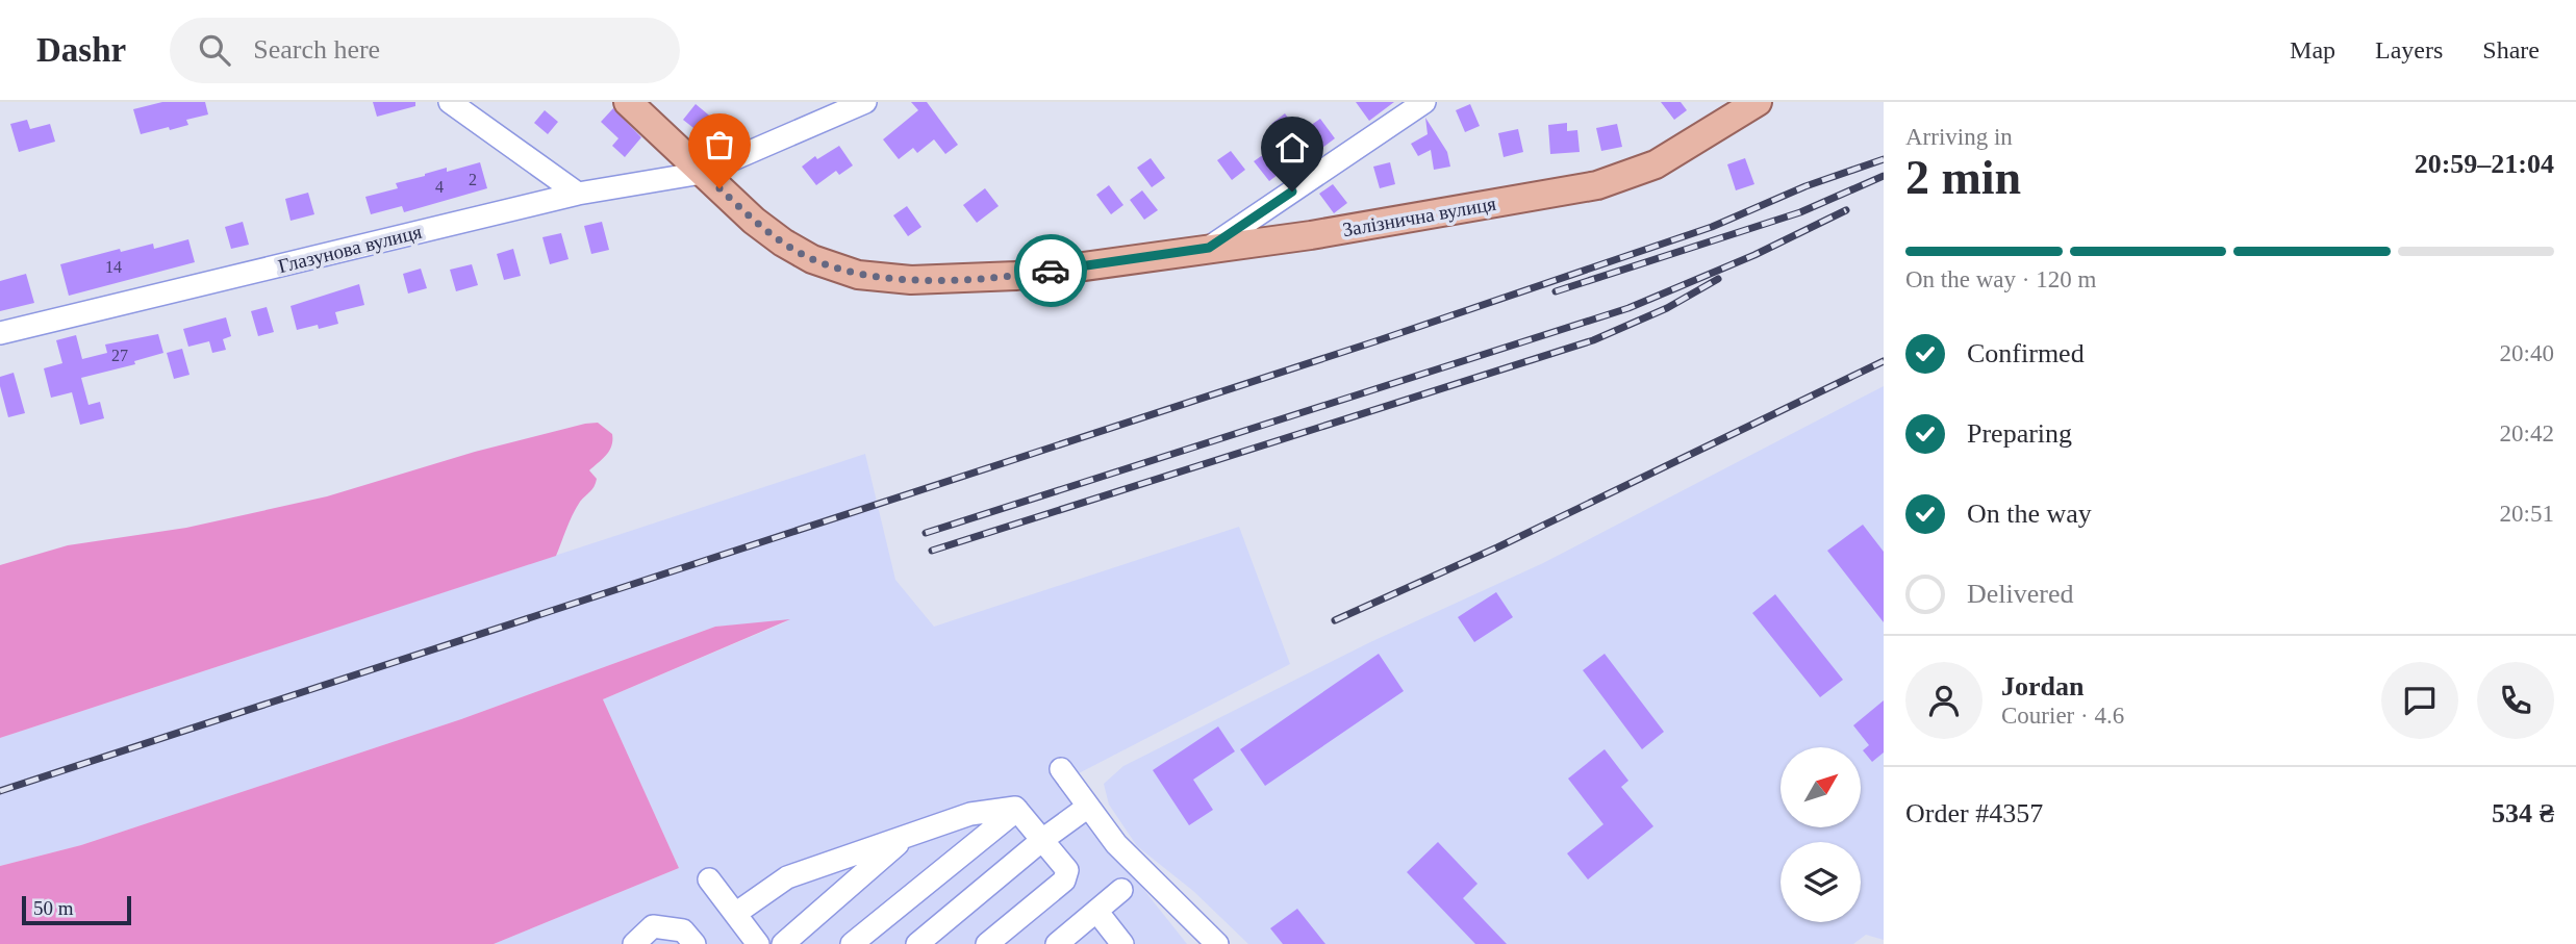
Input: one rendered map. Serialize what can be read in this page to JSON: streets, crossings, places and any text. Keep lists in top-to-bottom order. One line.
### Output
{"streets":{"main road":["Залізнична вулиця"],"street":["Глазунова вулиця"]},"crossings":[["Залізнична вулиця","Глазунова вулиця"]],"house_numbers":["2","4","14","27"],"scale_bar":"50 m","north":"top right","page":{"header":"Dashr","search":"Search here","nav":["Map","Layers","Share"],"heading":["2 min","Arriving in","20:59–21:04"],"panel":["Jordan","Courier · 4.6","Order #4357","534 ₴"],"bar":"On the way · 120 m","list":[["Confirmed","20:40"],["Preparing","20:42"],["On the way","20:51"],"Delivered"],"scale":"50 m"}}
